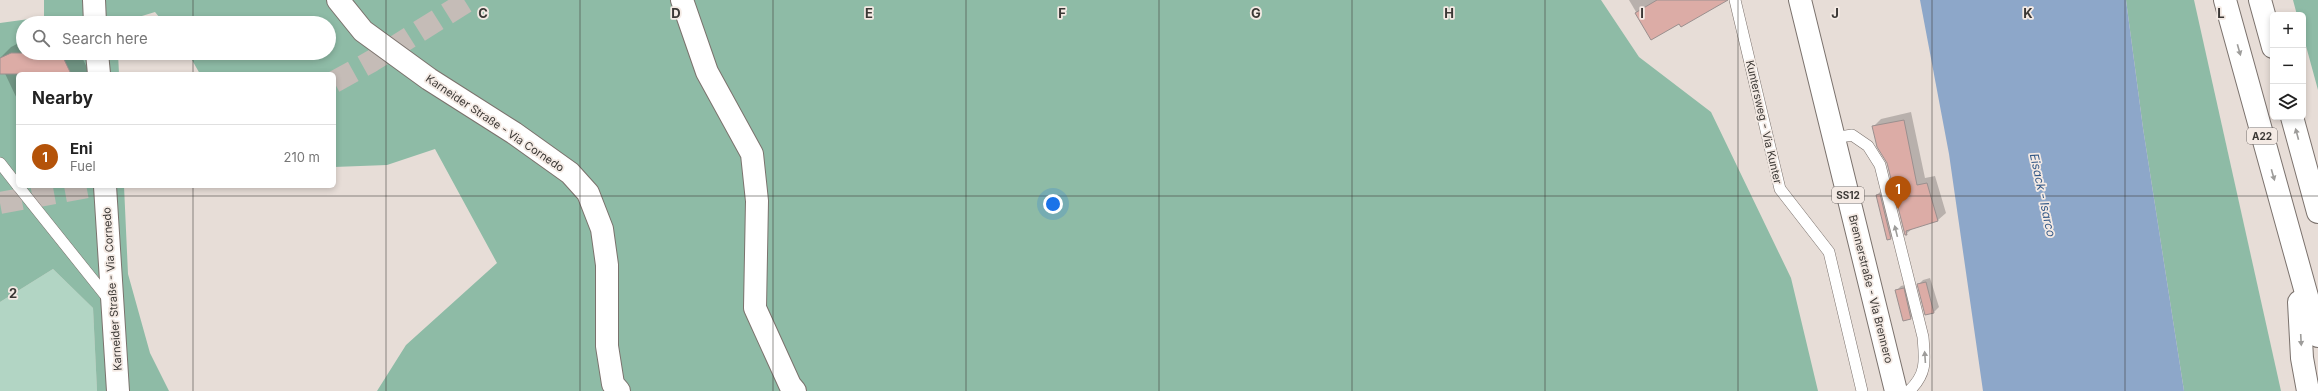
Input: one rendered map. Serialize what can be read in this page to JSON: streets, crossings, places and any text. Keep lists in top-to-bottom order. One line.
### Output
{"streets":{"main road":["Karneider Straße - Via Cornedo","A22","SS12","Brennerstraße - Via Brennero"],"lane":["Kuntersweg - Via Kunter"]},"water":["Eisack - Isarco"],"page":{"map_buttons":["+","−"],"search":"Search here","heading":"Nearby","list":[{"mark":"1","name":"Eni","note":"Fuel","value":"210 m"}],"pins":"1"},"grid":{"columns":["C","D","E","F","G","H","I","J","K","L"],"rows":["2"]}}
